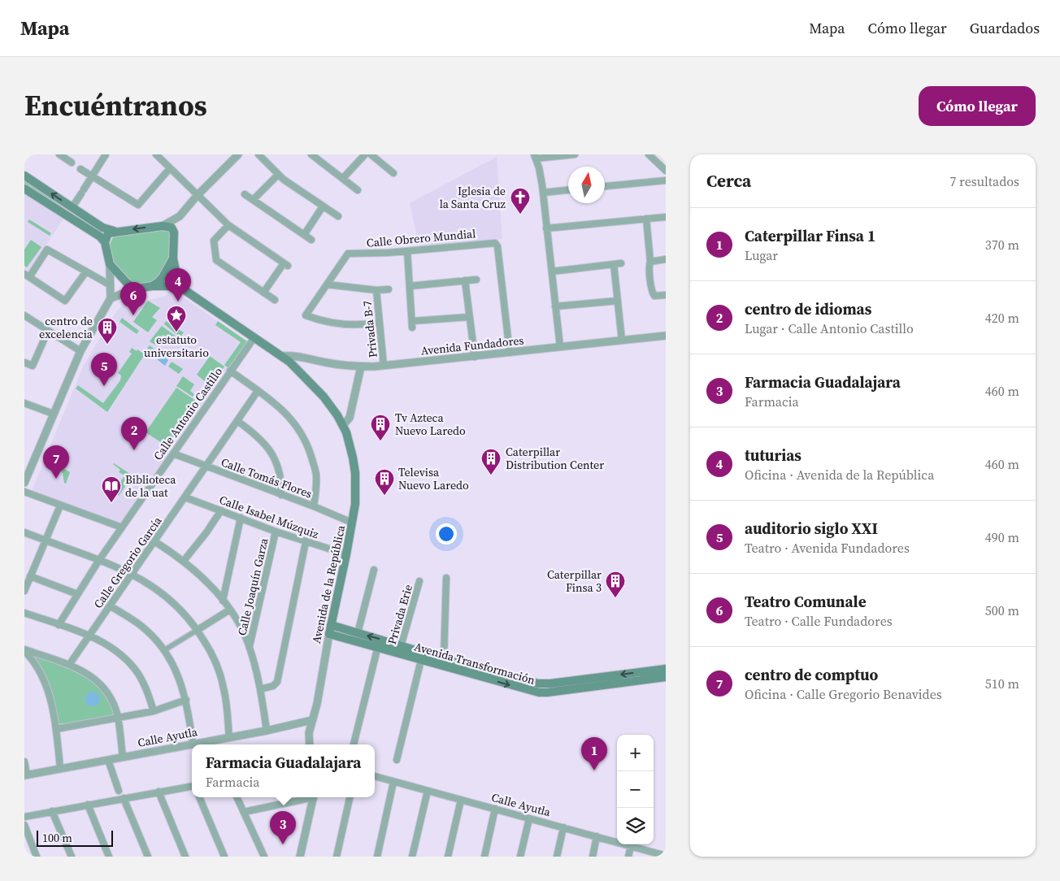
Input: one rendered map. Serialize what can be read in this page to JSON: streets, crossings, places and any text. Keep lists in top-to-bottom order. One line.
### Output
{"streets":{"main road":["Avenida de la República","Avenida Transformación"],"street":["Calle Obrero Mundial","Privada B-7","Avenida Fundadores","Calle Antonio Castillo","Calle Tomás Flores","Calle Isabel Múzquiz","Calle Gregorio García","Calle Joaquín Garza","Privada Erie","Calle Ayutla"]},"crossings":[["Calle Obrero Mundial","Avenida Fundadores"],["Privada B-7","Avenida Fundadores"],["Avenida Fundadores","Avenida de la República"],["Calle Antonio Castillo","Calle Tomás Flores"],["Calle Antonio Castillo","Avenida de la República"],["Calle Tomás Flores","Calle Gregorio García"],["Calle Tomás Flores","Avenida de la República"],["Calle Isabel Múzquiz","Calle Gregorio García"],["Calle Isabel Múzquiz","Avenida de la República"],["Calle Isabel Múzquiz","Calle Joaquín Garza"],["Avenida de la República","Avenida Transformación"],["Avenida de la República","Calle Ayutla"],["Privada Erie","Avenida Transformación"]],"places":{"church":["Iglesia de la Santa Cruz"],"place":["estatuto universitario"],"building":["centro de excelencia","Tv Azteca Nuevo Laredo","Caterpillar Distribution Center","Televisa Nuevo Laredo","Caterpillar Finsa 3"],"library":["Biblioteca de la uat"]},"scale_bar":"100 m","north":"top","page":{"header":"Mapa","nav":["Mapa","Cómo llegar","Guardados"],"title":"Encuéntranos","buttons":"Cómo llegar","heading":["Cerca","7 resultados"],"list":[{"mark":"1","name":"Caterpillar Finsa 1","note":"Lugar","value":"370 m"},{"mark":"2","name":"centro de idiomas","note":"Lugar · Calle Antonio Castillo","value":"420 m"},{"mark":"3","name":"Farmacia Guadalajara","note":"Farmacia","value":"460 m"},{"mark":"4","name":"tuturias","note":"Oficina · Avenida de la República","value":"460 m"},{"mark":"5","name":"auditorio siglo XXI","note":"Teatro · Avenida Fundadores","value":"490 m"},{"mark":"6","name":"Teatro Comunale","note":"Teatro · Calle Fundadores","value":"500 m"},{"mark":"7","name":"centro de comptuo","note":"Oficina · Calle Gregorio Benavides","value":"510 m"}],"pins":["4","6","5","2","7","1","3"],"map_buttons":["+","−"],"popup":["Farmacia Guadalajara","Farmacia"],"scale":"100 m"}}
